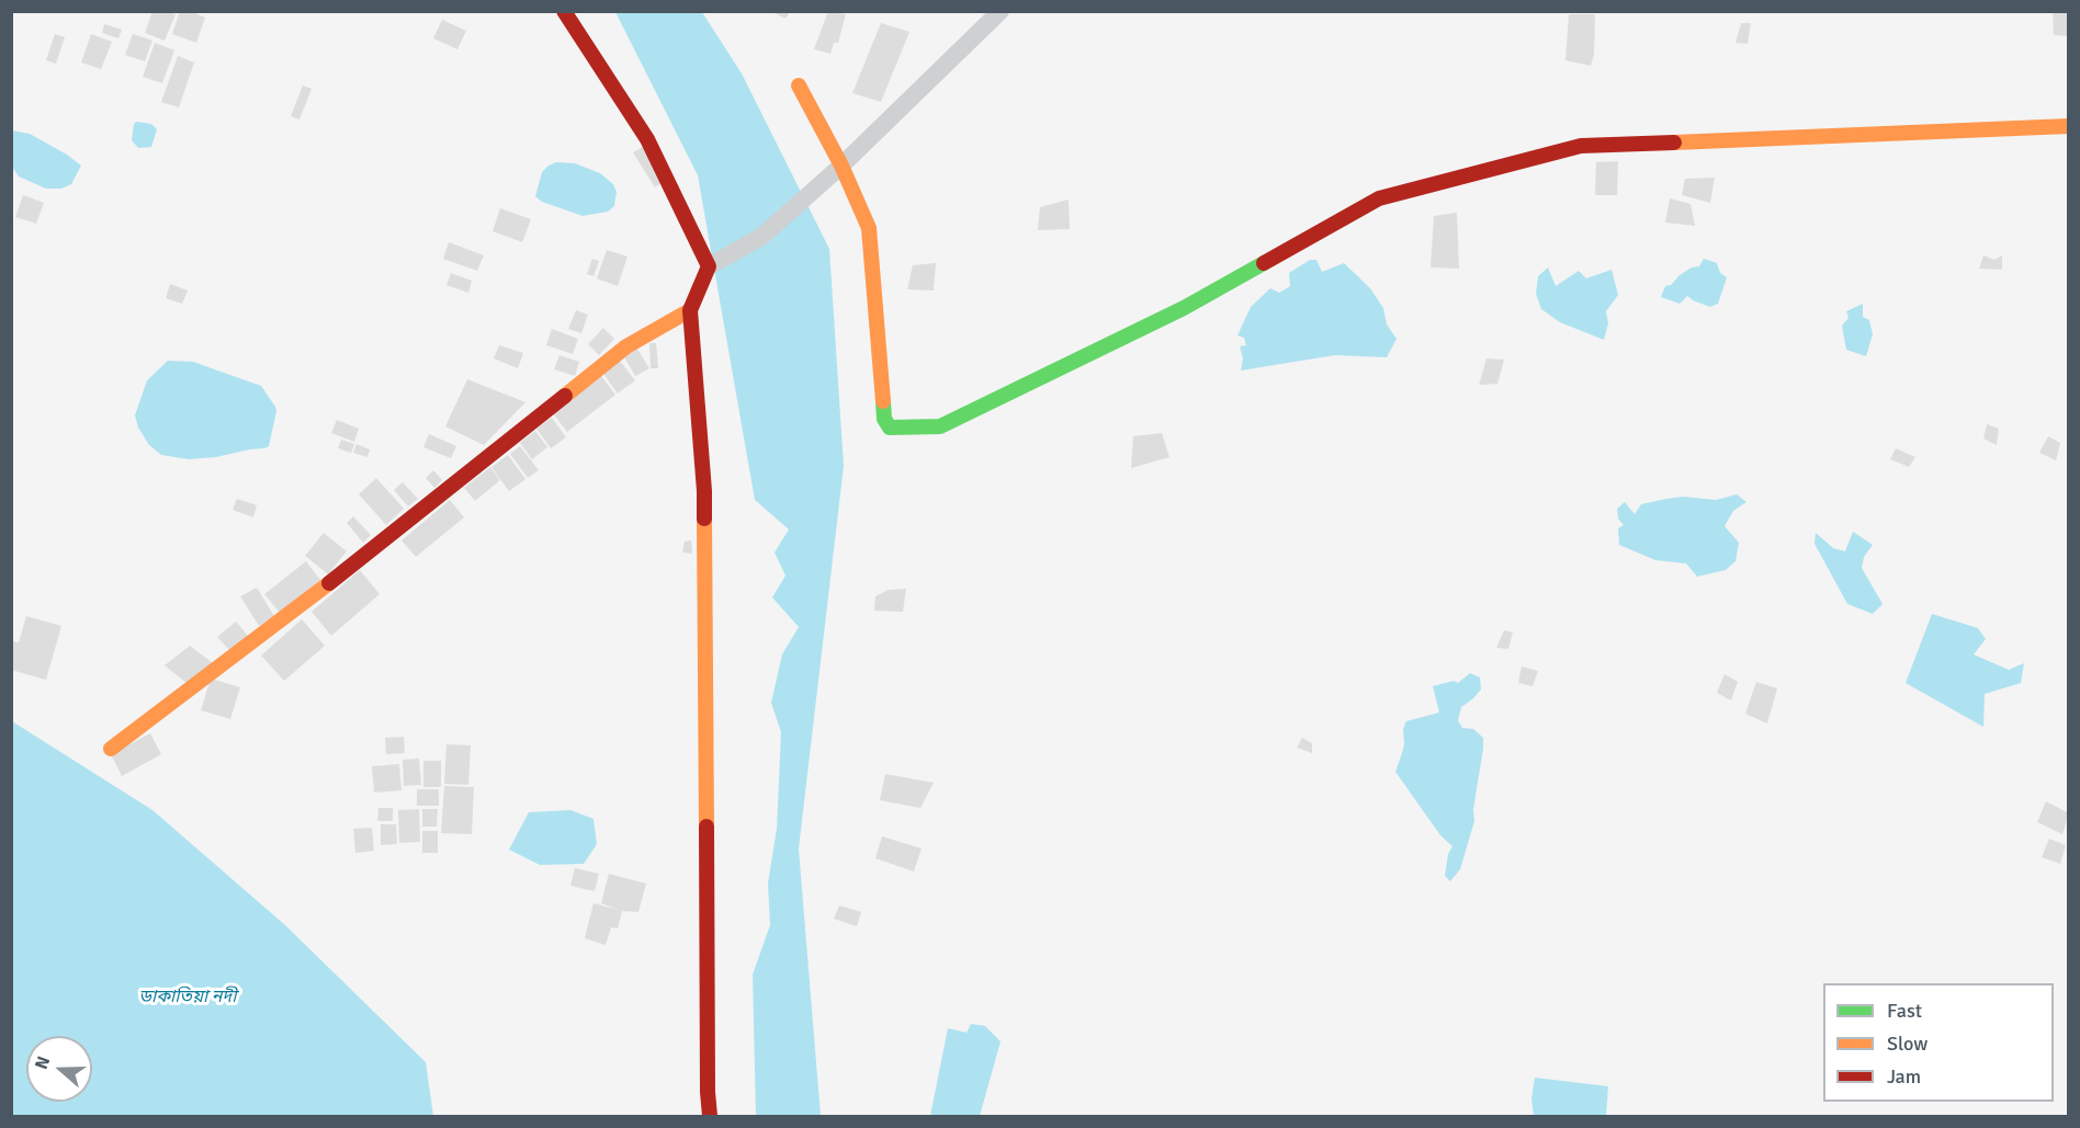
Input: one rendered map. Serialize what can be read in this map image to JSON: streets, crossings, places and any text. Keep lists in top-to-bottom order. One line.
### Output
{"water":["ডাকাতিয়া নদী"],"legend":["Fast","Slow","Jam"],"north":"left"}
